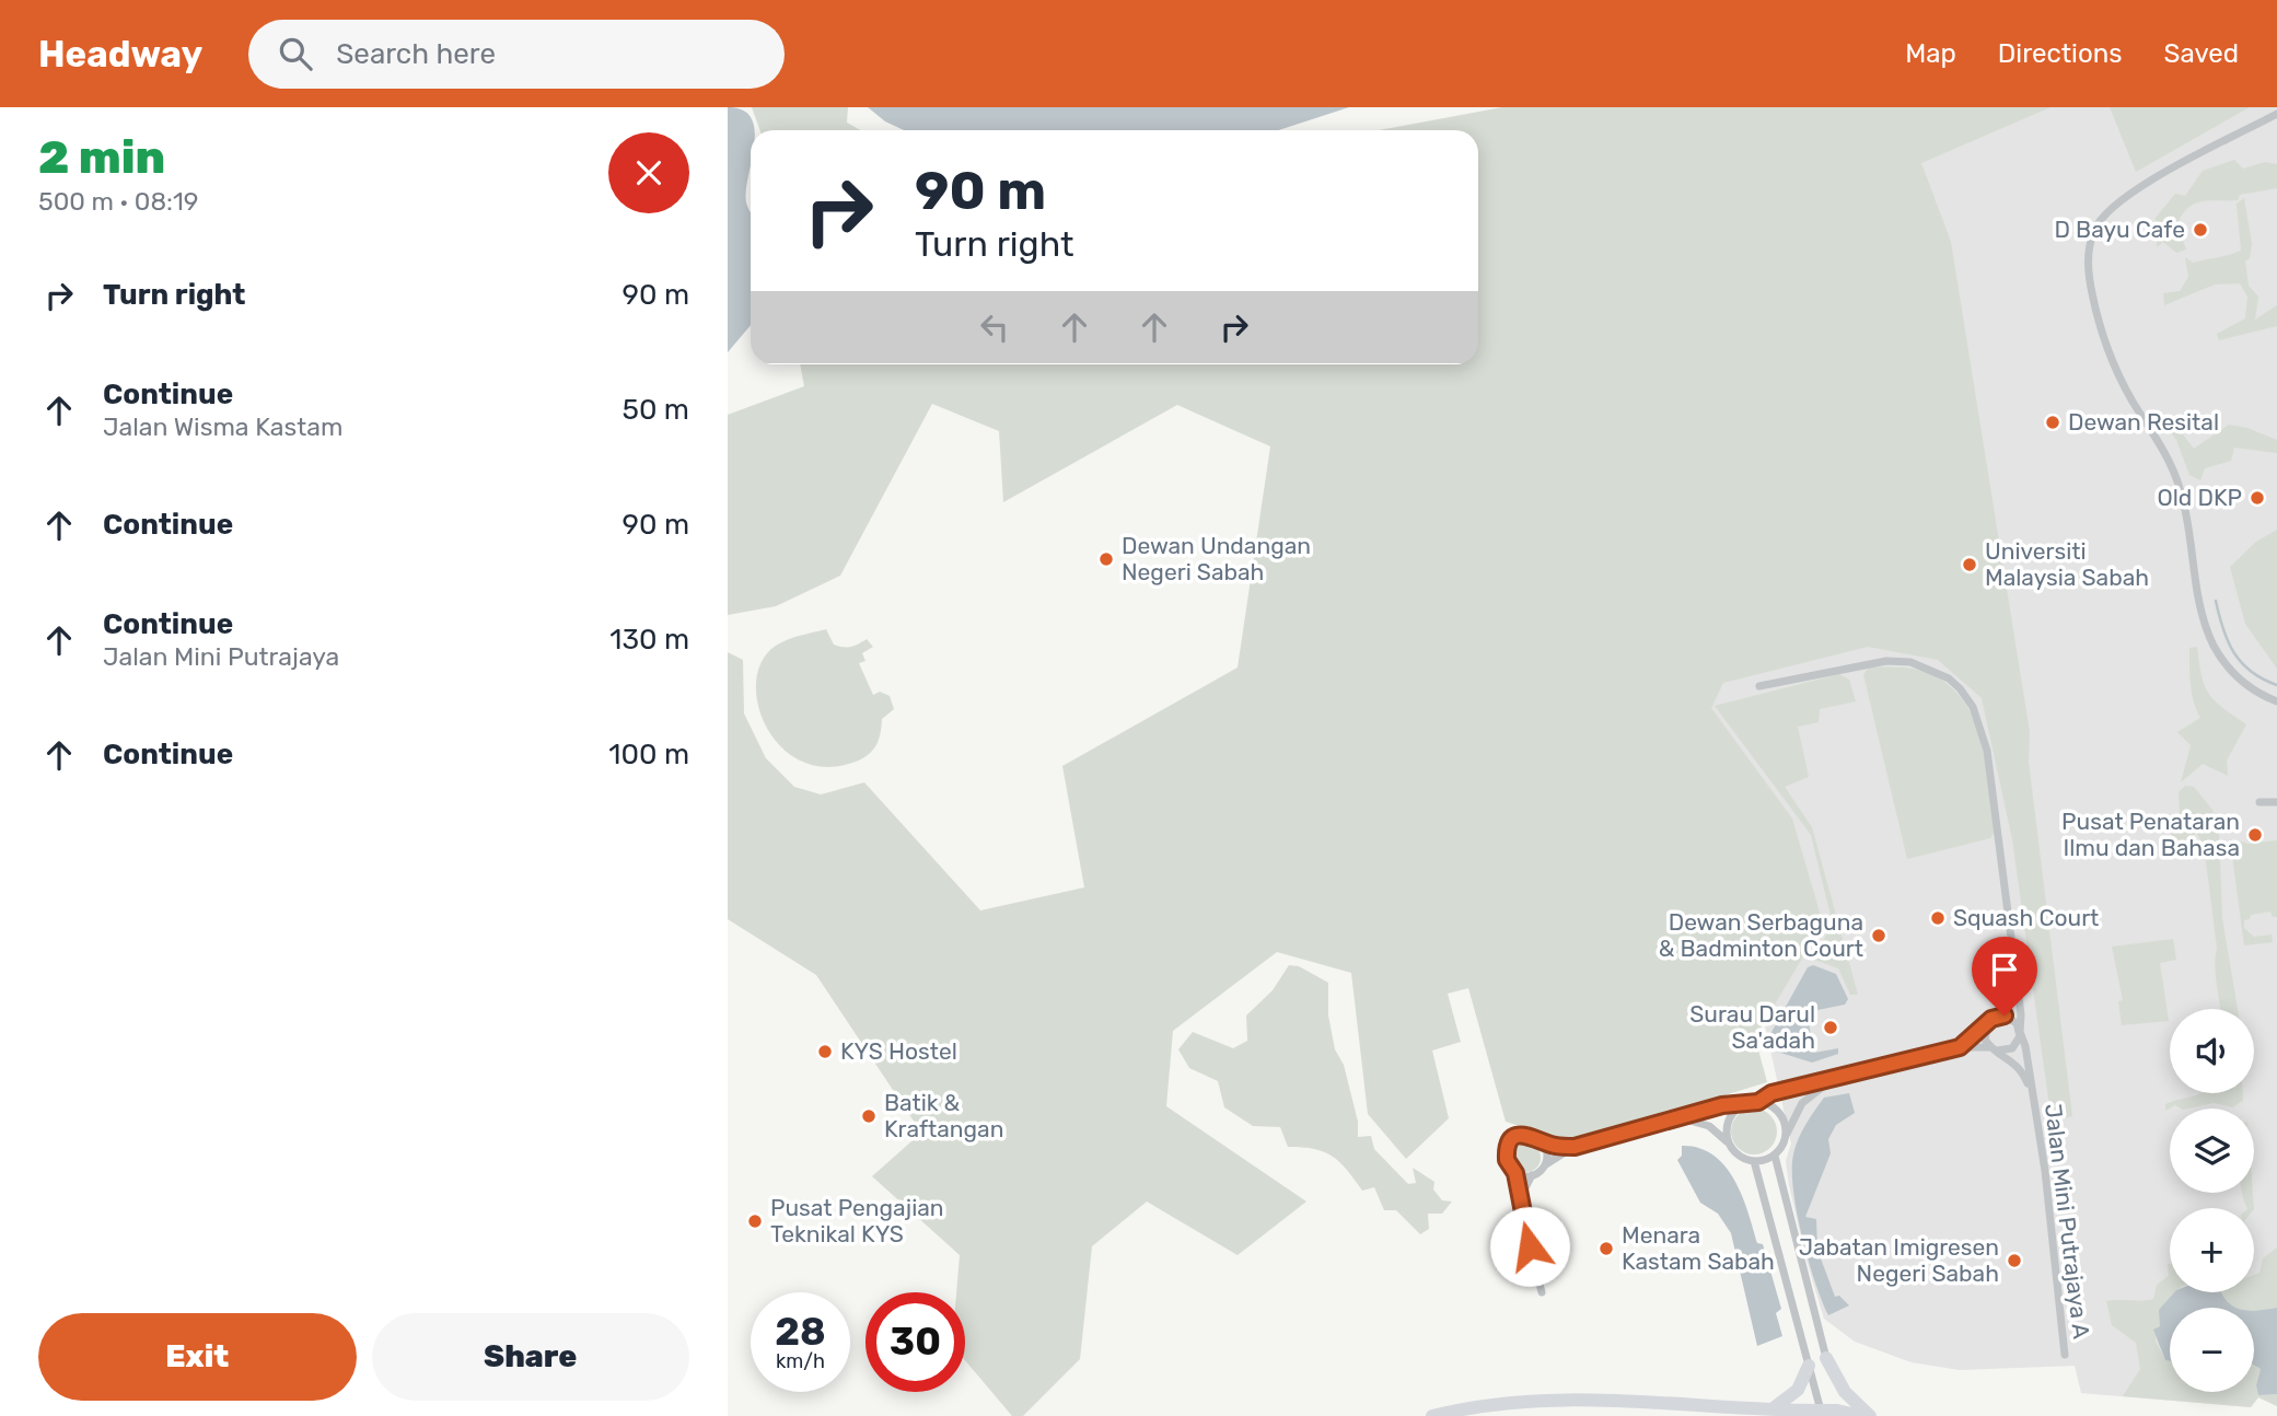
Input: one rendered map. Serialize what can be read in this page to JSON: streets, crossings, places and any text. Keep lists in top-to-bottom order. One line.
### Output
{"streets":{"street":["Jalan Mini Putrajaya A"]},"places":["D Bayu Cafe","Dewan Resital","Old DKP","Dewan Undangan Negeri Sabah","Universiti Malaysia Sabah","Pusat Penataran Ilmu dan Bahasa","Squash Court","Dewan Serbaguna & Badminton Court","Surau Darul Sa'adah","KYS Hostel","Batik & Kraftangan","Pusat Pengajian Teknikal KYS","Menara Kastam Sabah","Jabatan Imigresen Negeri Sabah"],"page":{"header":"Headway","search":"Search here","nav":["Map","Directions","Saved"],"heading":["2 min","500 m · 08:19"],"turn":["90 m","Turn right"],"list":[{"name":"Turn right","value":"90 m"},{"name":"Continue","note":"Jalan Wisma Kastam","value":"50 m"},{"name":"Continue","value":"90 m"},{"name":"Continue","note":"Jalan Mini Putrajaya","value":"130 m"},{"name":"Continue","value":"100 m"}],"map_buttons":["+","−"],"speed":"28 km/h","limit":"30","buttons":["Exit","Share"]}}
